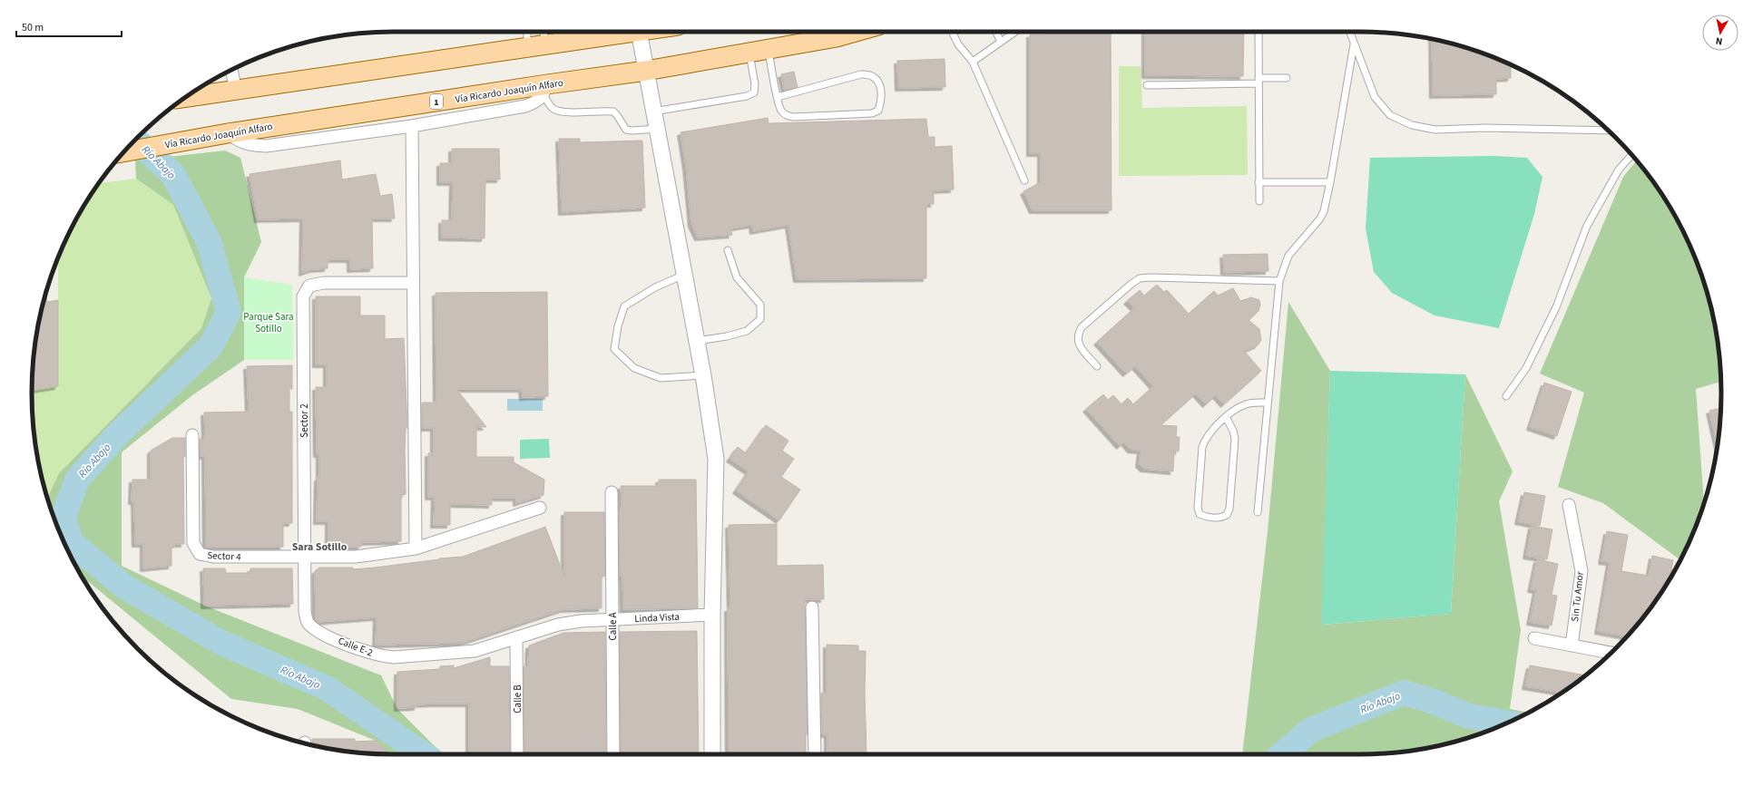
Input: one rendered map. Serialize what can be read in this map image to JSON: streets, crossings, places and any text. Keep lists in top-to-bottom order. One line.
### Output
{"streets":{"main road":["Vía Ricardo Joaquín Alfaro","1"],"street":["Sector 2","Sector 4","Sin Tu Amor","Linda Vista","Calle A","Calle E-2","Calle B"]},"crossings":[["Sector 2","Sector 4"],["Sector 2","Calle E-2"],["Sector 4","Calle E-2"],["Linda Vista","Calle A"],["Linda Vista","Calle E-2"],["Linda Vista","Calle B"],["Calle E-2","Calle B"]],"districts":["Sara Sotillo"],"water":["Río Abajo"],"parks":["Parque Sara Sotillo"],"scale_bar":"50 m","north":"bottom"}
